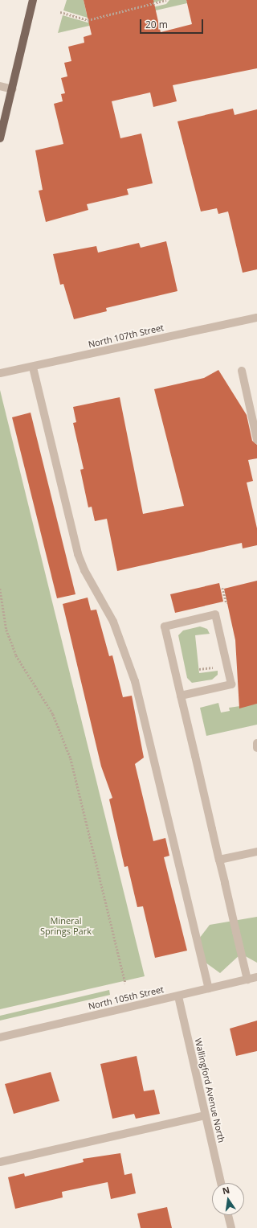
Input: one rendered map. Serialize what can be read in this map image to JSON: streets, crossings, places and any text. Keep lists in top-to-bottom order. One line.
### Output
{"streets":{"street":["North 107th Street","North 105th Street","Wallingford Avenue North"]},"crossings":[["North 105th Street","Wallingford Avenue North"]],"parks":["Mineral Springs Park"],"scale_bar":"20 m","north":"top"}
